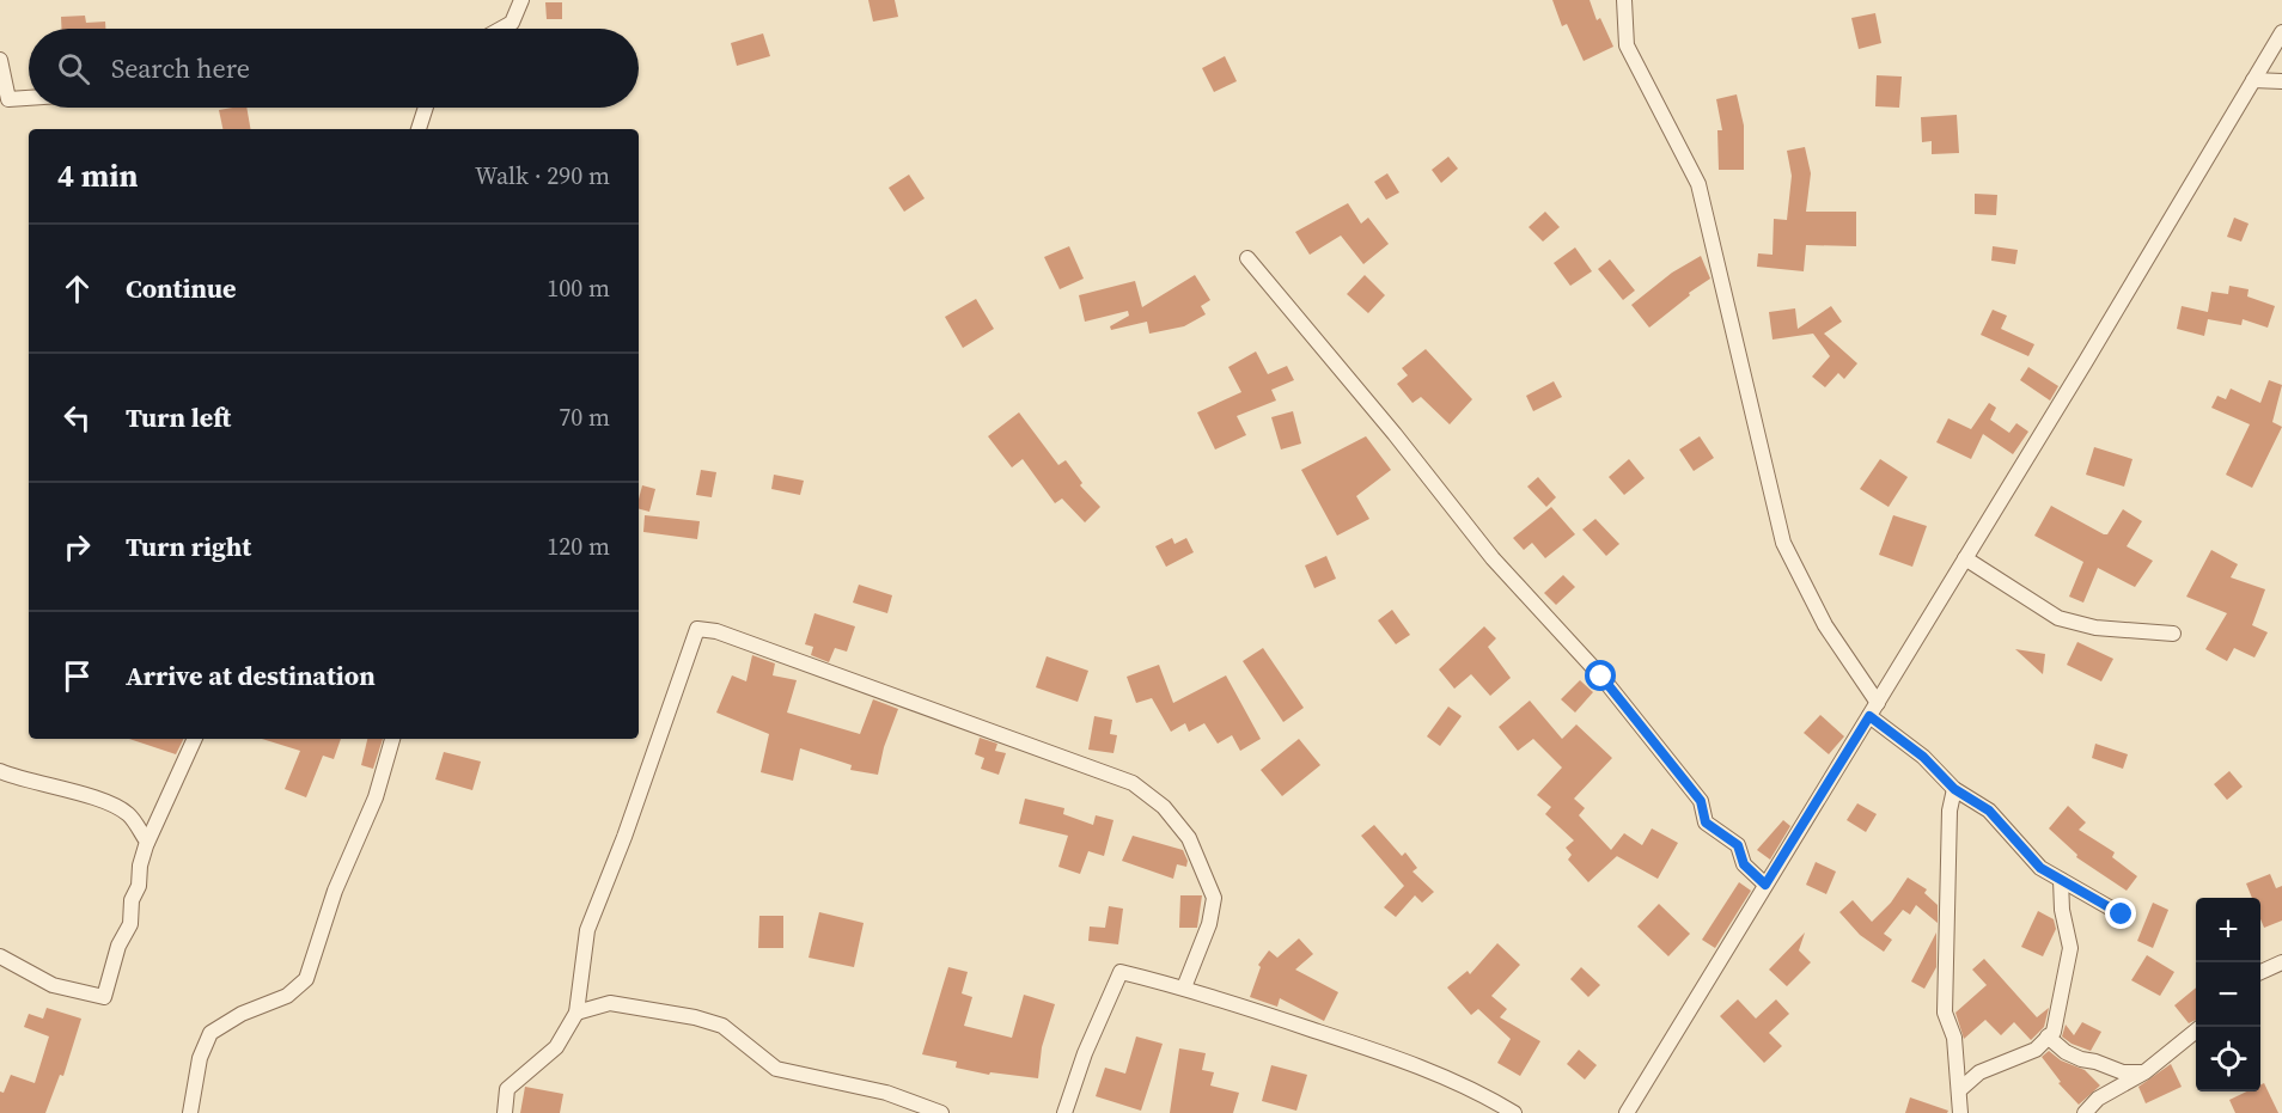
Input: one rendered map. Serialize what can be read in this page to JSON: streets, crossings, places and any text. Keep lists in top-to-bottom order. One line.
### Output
{"page":{"search":"Search here","heading":["4 min","Walk · 290 m"],"list":[["Continue","100 m"],["Turn left","70 m"],["Turn right","120 m"],"Arrive at destination"],"map_buttons":["+","−"]}}
